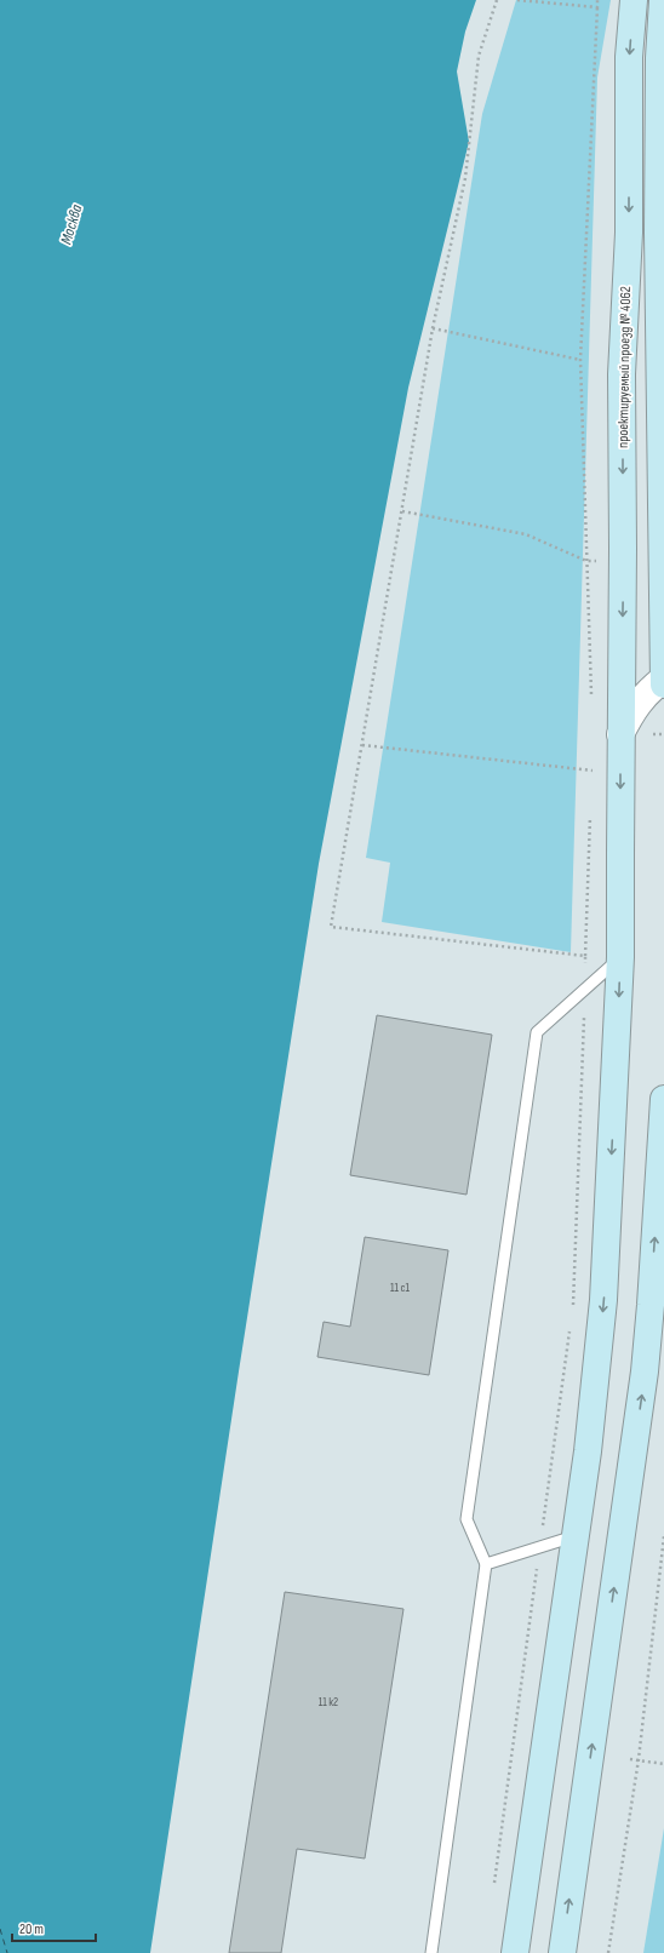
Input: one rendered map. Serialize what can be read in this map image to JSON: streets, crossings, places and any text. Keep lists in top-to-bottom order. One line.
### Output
{"streets":{"main road":["проектируемый проезд № 4062"]},"water":["Москва"],"house_numbers":["11 с1","11 к2"],"scale_bar":"20 m"}
